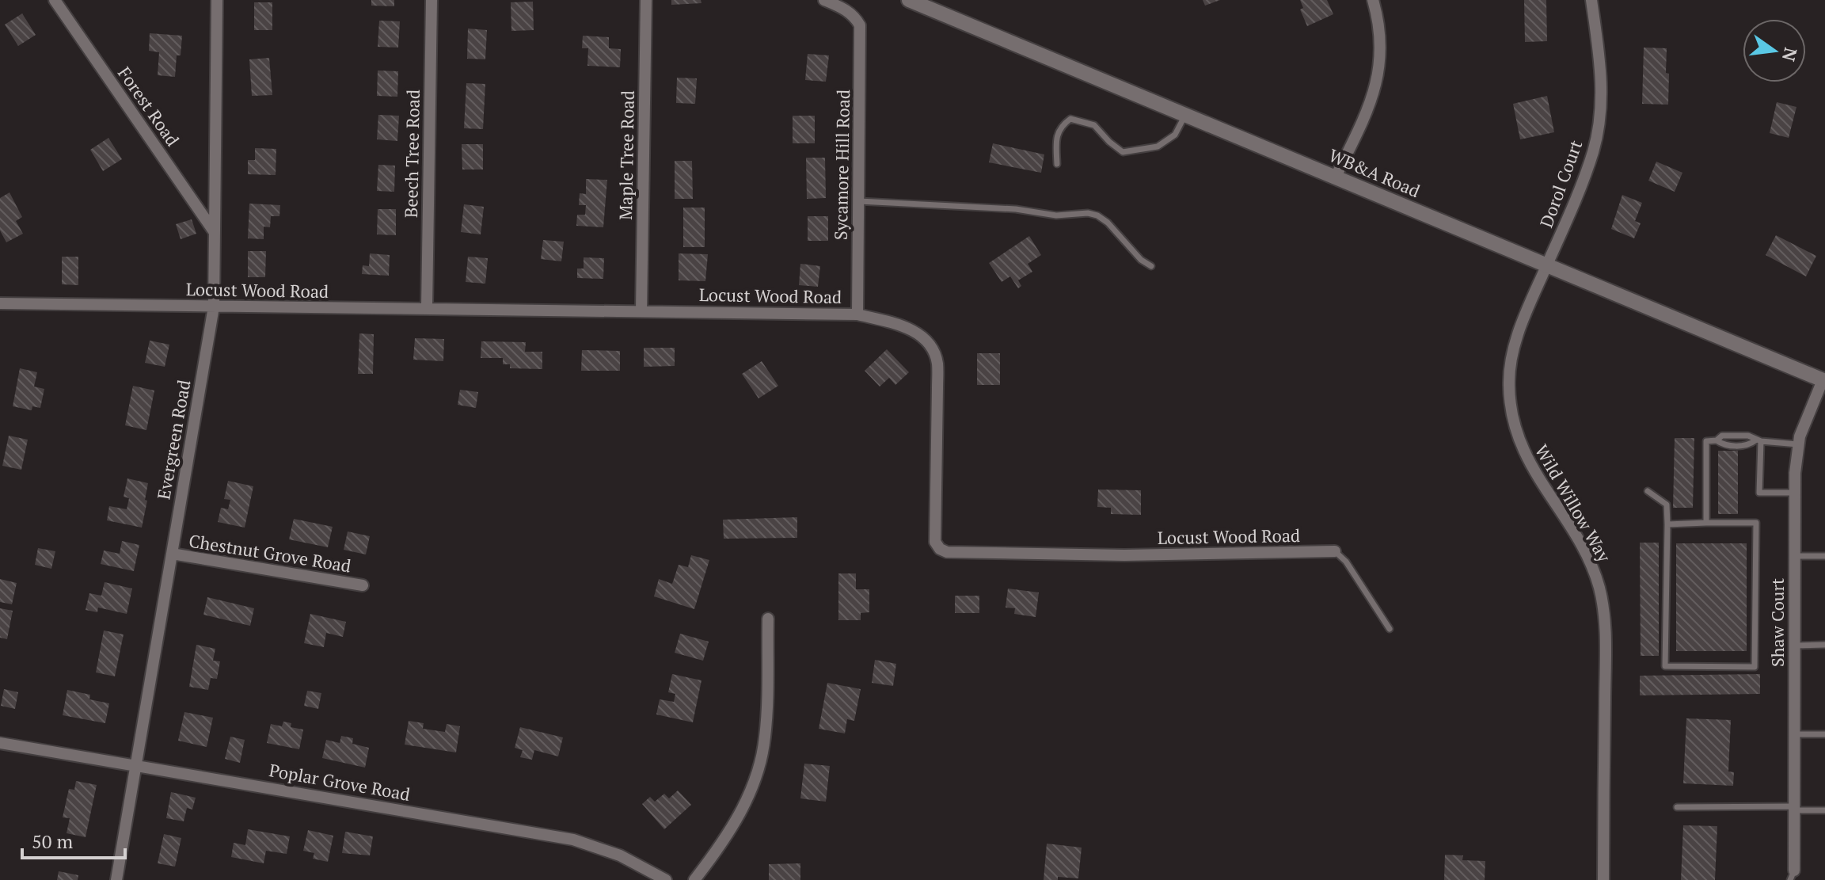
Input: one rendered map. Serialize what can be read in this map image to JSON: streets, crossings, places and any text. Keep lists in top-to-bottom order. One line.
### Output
{"streets":{"street":["Forest Road","Beech Tree Road","Maple Tree Road","Sycamore Hill Road","WB&A Road","Dorol Court","Locust Wood Road","Evergreen Road","Wild Willow Way","Chestnut Grove Road","Shaw Court","Poplar Grove Road"]},"crossings":[["Forest Road","Evergreen Road"],["Beech Tree Road","Locust Wood Road"],["Maple Tree Road","Locust Wood Road"],["Sycamore Hill Road","Locust Wood Road"],["WB&A Road","Dorol Court"],["WB&A Road","Wild Willow Way"],["WB&A Road","Shaw Court"],["Dorol Court","Wild Willow Way"],["Locust Wood Road","Evergreen Road"],["Evergreen Road","Chestnut Grove Road"],["Evergreen Road","Poplar Grove Road"]],"scale_bar":"50 m","north":"right"}
